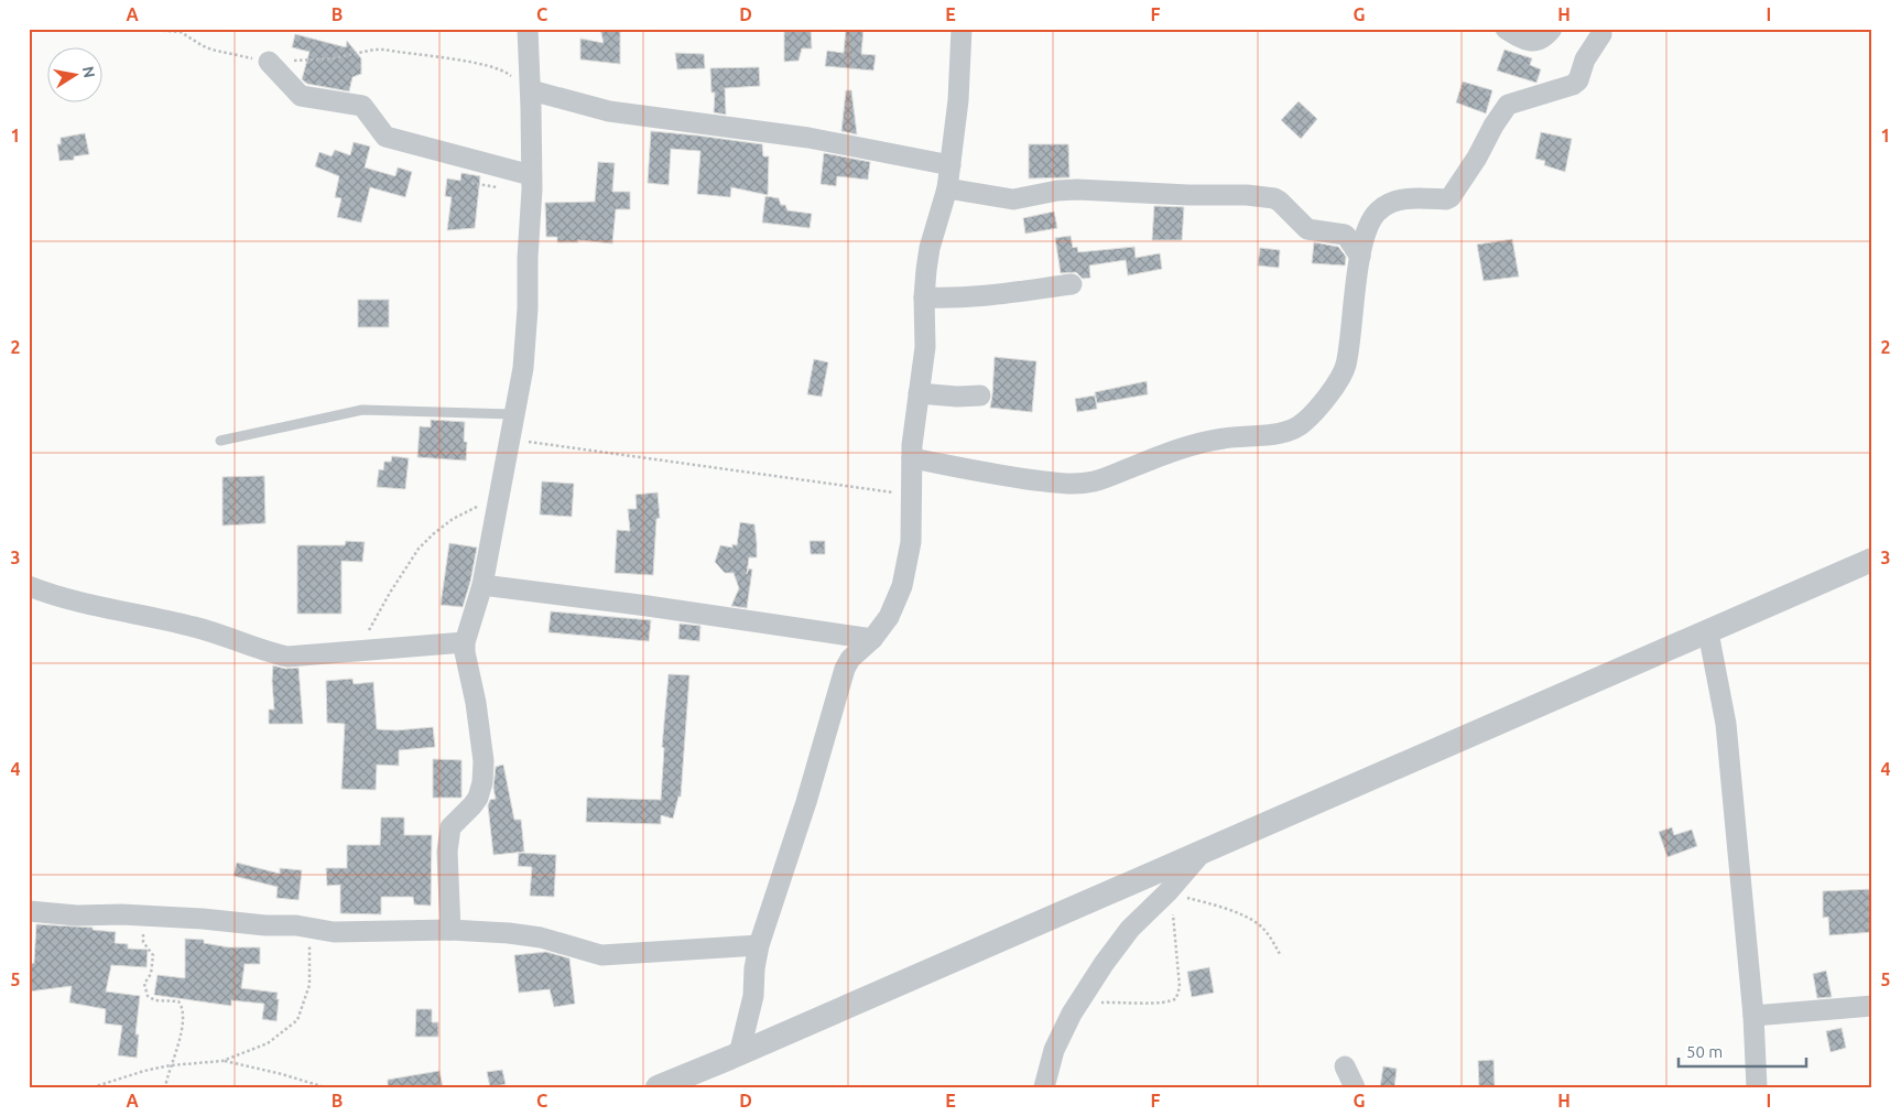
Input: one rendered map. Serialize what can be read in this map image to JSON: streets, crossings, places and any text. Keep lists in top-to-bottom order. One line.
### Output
{"scale_bar":"50 m","north":"right","grid":{"columns":["A","B","C","D","E","F","G","H","I"],"rows":["1","2","3","4","5"]}}
